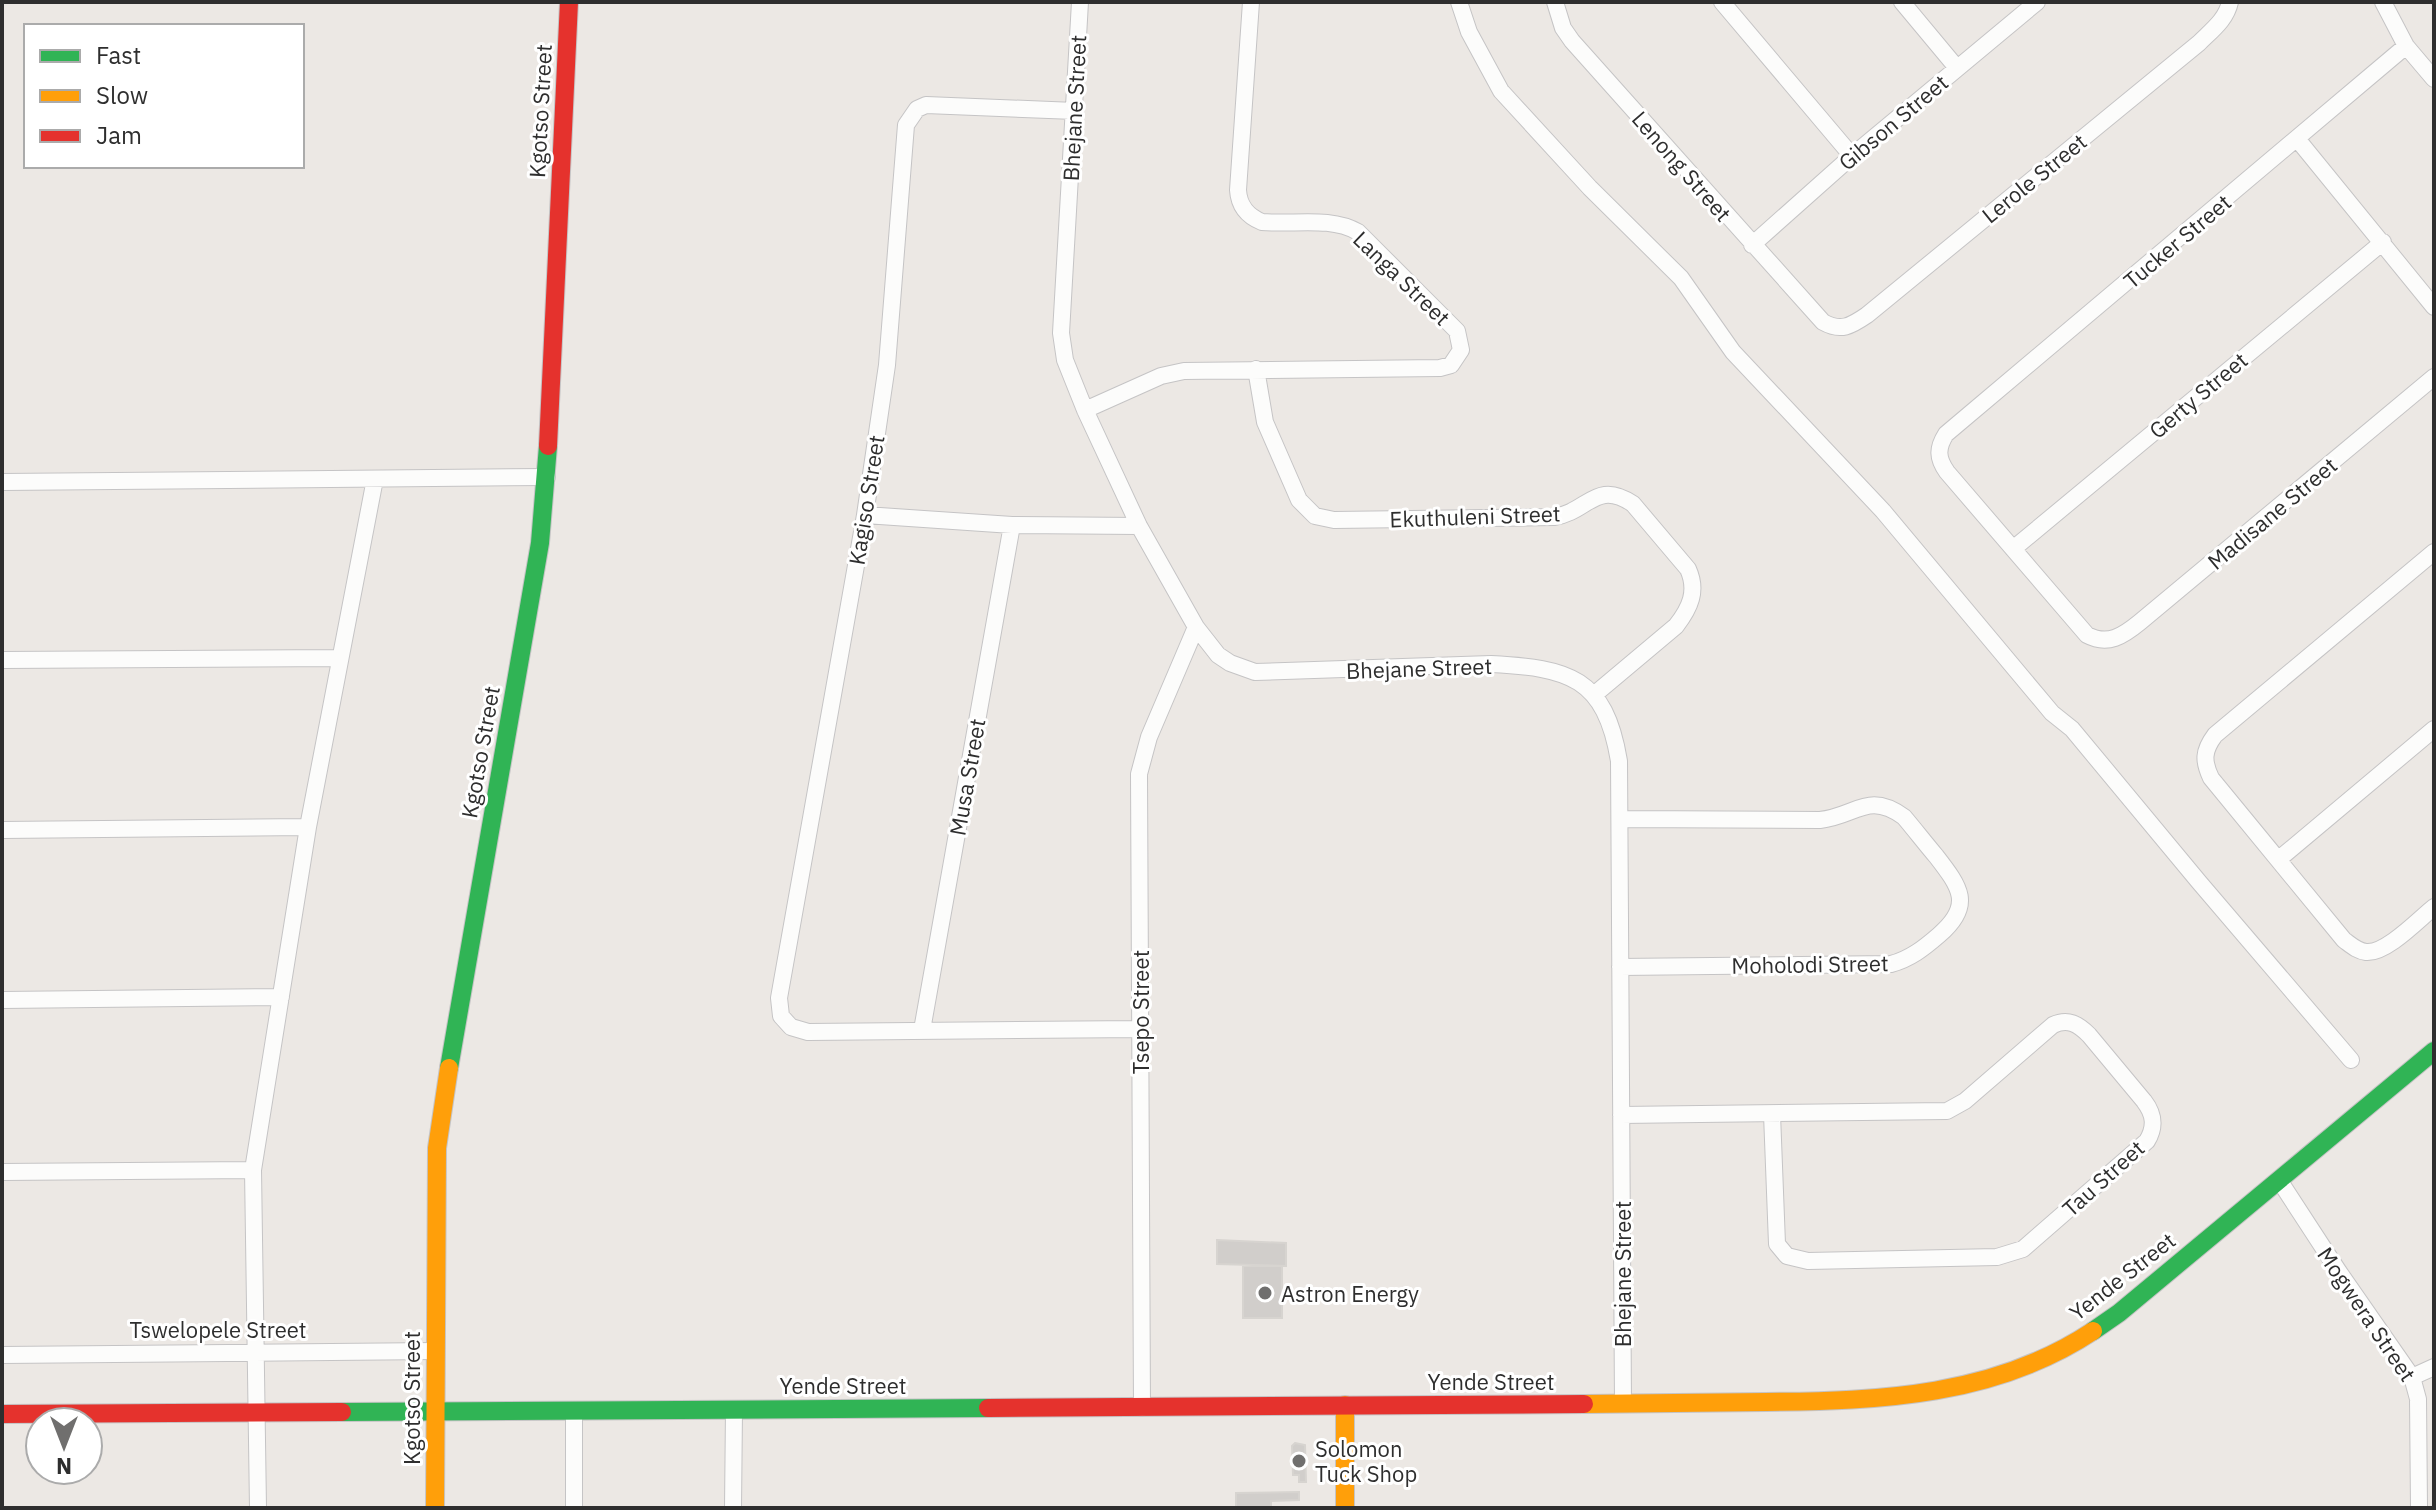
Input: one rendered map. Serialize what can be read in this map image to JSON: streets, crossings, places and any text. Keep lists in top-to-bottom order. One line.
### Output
{"streets":{"street":["Bhejane Street","Kgotso Street","Gibson Street","Lenong Street","Lerole Street","Tucker Street","Langa Street","Gerty Street","Kagiso Street","Madisane Street","Ekuthuleni Street","Musa Street","Moholodi Street","Tsepo Street","Tau Street","Yende Street","Mogwera Street","Tswelopele Street"]},"crossings":[["Bhejane Street","Langa Street"],["Bhejane Street","Kagiso Street"],["Bhejane Street","Ekuthuleni Street"],["Bhejane Street","Moholodi Street"],["Bhejane Street","Tsepo Street"],["Bhejane Street","Tau Street"],["Bhejane Street","Yende Street"],["Kgotso Street","Yende Street"],["Kgotso Street","Tswelopele Street"],["Gibson Street","Lenong Street"],["Lenong Street","Lerole Street"],["Tucker Street","Gerty Street"],["Tucker Street","Madisane Street"],["Langa Street","Ekuthuleni Street"],["Gerty Street","Madisane Street"],["Kagiso Street","Musa Street"],["Tsepo Street","Yende Street"],["Yende Street","Mogwera Street"]],"places":["Astron Energy","Solomon Tuck Shop"],"legend":["Fast","Slow","Jam"],"north":"bottom"}
